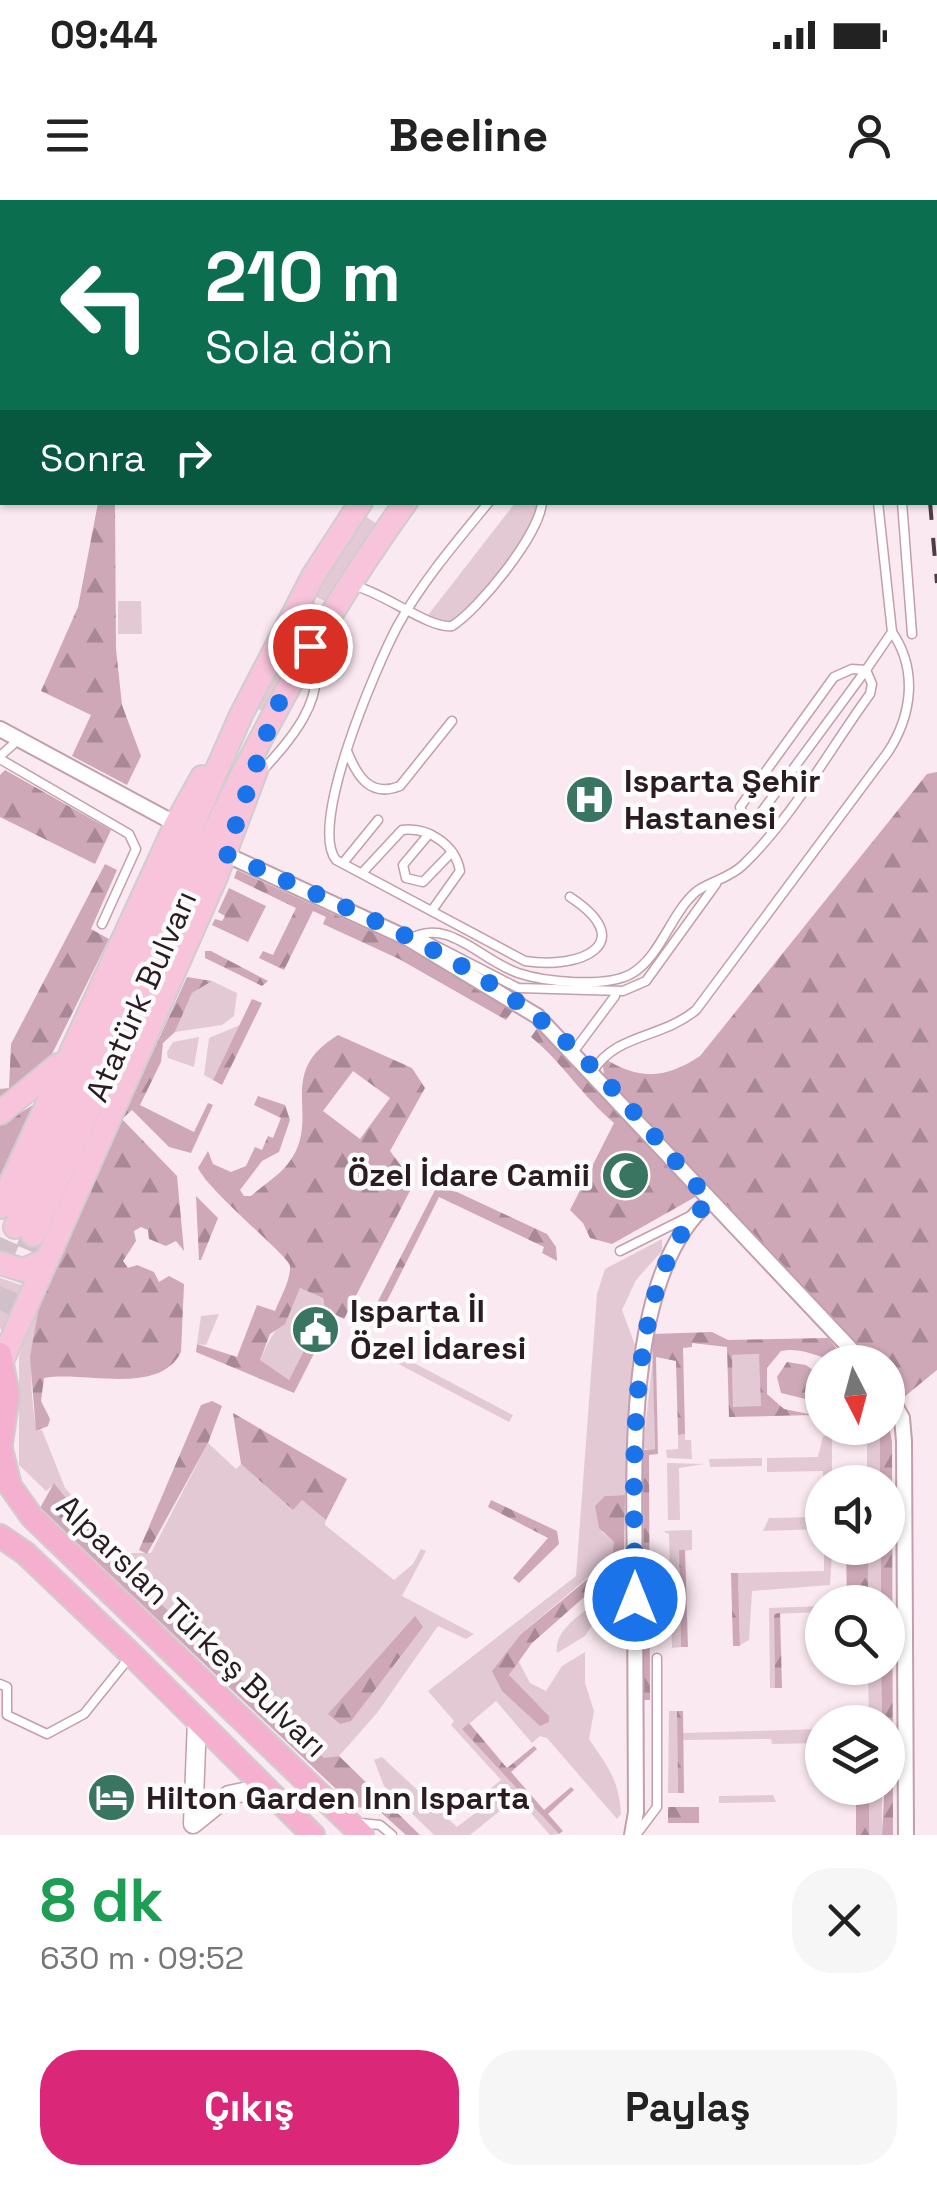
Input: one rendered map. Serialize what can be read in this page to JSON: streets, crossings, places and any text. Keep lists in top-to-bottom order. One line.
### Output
{"streets":{"highway":["Alparslan Türkeş Bulvarı"],"main road":["Atatürk Bulvarı"]},"places":{"hospital":["Isparta Şehir Hastanesi"],"mosque":["Özel İdare Camii"],"public building":["Isparta İl Özel İdaresi"],"hotel":["Hilton Garden Inn Isparta"]},"north":"bottom","page":{"status":"09:44","header":"Beeline","turn":["210 m","Sola dön"],"then":"Sonra","heading":["8 dk","630 m · 09:52"],"buttons":["Çıkış","Paylaş"]}}
